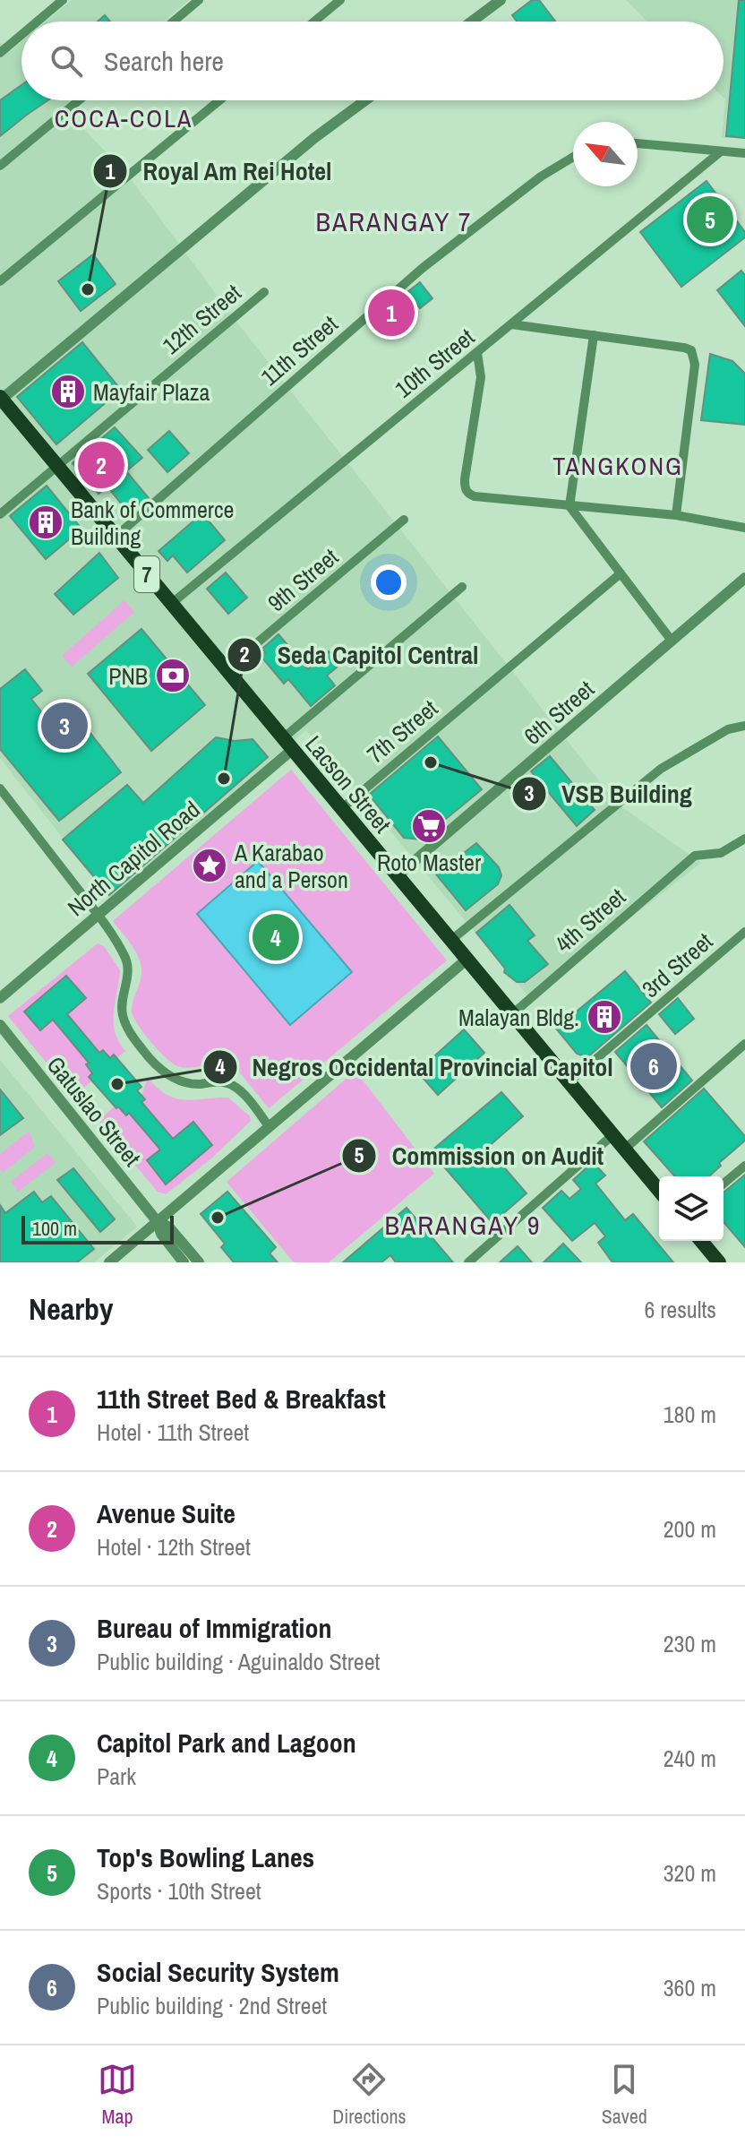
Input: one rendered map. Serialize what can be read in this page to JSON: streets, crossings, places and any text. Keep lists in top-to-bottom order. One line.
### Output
{"streets":{"main road":["7","Lacson Street"],"street":["12th Street","11th Street","10th Street","9th Street","6th Street","7th Street","North Capitol Road","4th Street","3rd Street","Gatuslao Street"]},"crossings":[["12th Street","Lacson Street"],["11th Street","Lacson Street"],["10th Street","Lacson Street"],["9th Street","Lacson Street"],["6th Street","Lacson Street"],["7th Street","Lacson Street"],["Lacson Street","North Capitol Road"],["Lacson Street","4th Street"],["Lacson Street","3rd Street"]],"districts":["COCA-COLA","BARANGAY 7","TANGKONG","BARANGAY 9"],"places":{"other":["Royal Am Rei Hotel","VSB Building","Seda Capitol Central","Negros Occidental Provincial Capitol","Commission on Audit"],"building":["Mayfair Plaza","Bank of Commerce Building","Malayan Bldg."],"bank":["PNB"],"supermarket":["Roto Master"],"place":["A Karabao and a Person"]},"scale_bar":"100 m","north":"top left","page":{"search":"Search here","pins":["5","1","2","3","4","6"],"scale":"100 m","heading":["Nearby","6 results"],"list":[{"mark":"1","name":"11th Street Bed & Breakfast","note":"Hotel · 11th Street","value":"180 m"},{"mark":"2","name":"Avenue Suite","note":"Hotel · 12th Street","value":"200 m"},{"mark":"3","name":"Bureau of Immigration","note":"Public building · Aguinaldo Street","value":"230 m"},{"mark":"4","name":"Capitol Park and Lagoon","note":"Park","value":"240 m"},{"mark":"5","name":"Top's Bowling Lanes","note":"Sports · 10th Street","value":"320 m"},{"mark":"6","name":"Social Security System","note":"Public building · 2nd Street","value":"360 m"}],"nav":["Map","Directions","Saved"]}}
